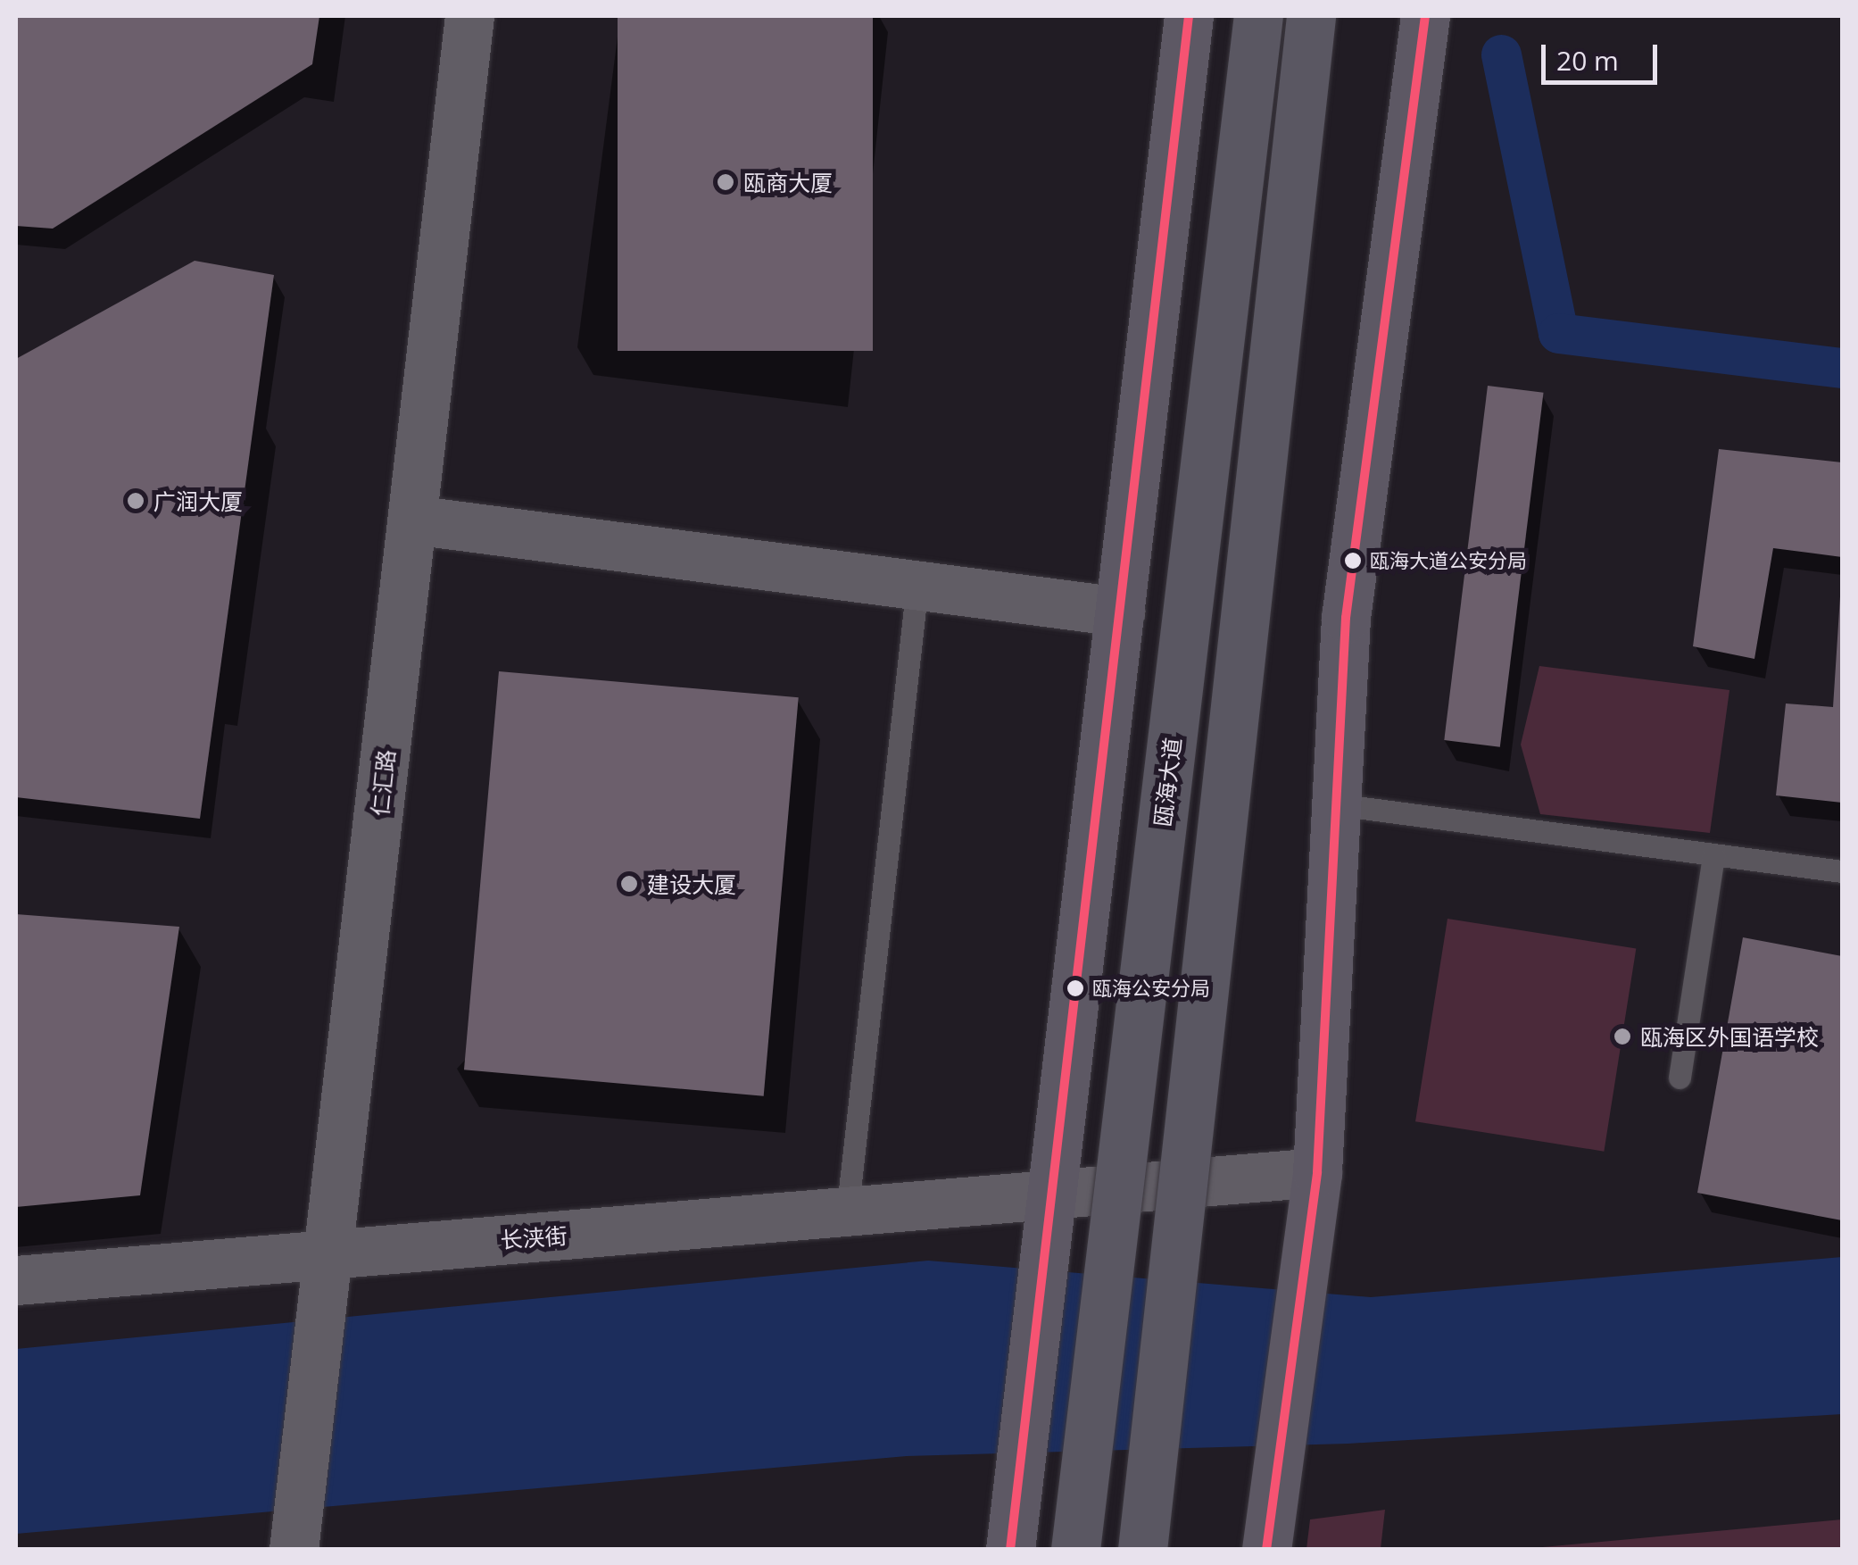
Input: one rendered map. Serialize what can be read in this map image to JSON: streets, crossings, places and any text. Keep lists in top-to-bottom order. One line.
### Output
{"streets":{"highway":["瓯海大道"],"street":["仁汇路","长浃街"]},"crossings":[["仁汇路","长浃街"]],"places":["瓯商大厦","广润大厦","瓯海大道公安分局","建设大厦","瓯海公安分局","瓯海区外国语学校"],"scale_bar":"20 m"}
